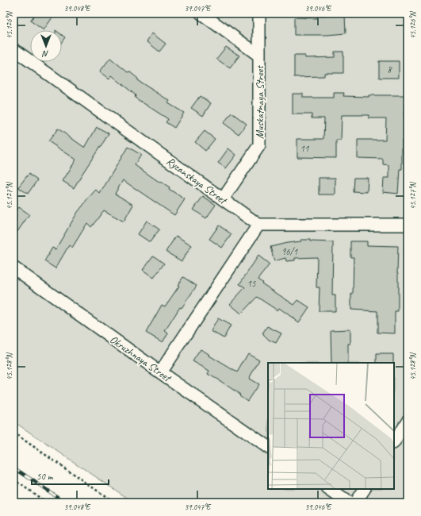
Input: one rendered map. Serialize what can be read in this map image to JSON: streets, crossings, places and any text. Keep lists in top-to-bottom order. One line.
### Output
{"streets":{"street":["Muskatnaya Street","Ryzanskaya Street","Okruzhnaya Street"]},"crossings":[["Muskatnaya Street","Ryzanskaya Street"]],"house_numbers":["8","11","96/1","15"],"scale_bar":"50 m","north":"bottom","coordinates":["39.048°E","39.047°E","39.046°E","45.126°N","45.127°N","45.128°N"]}
